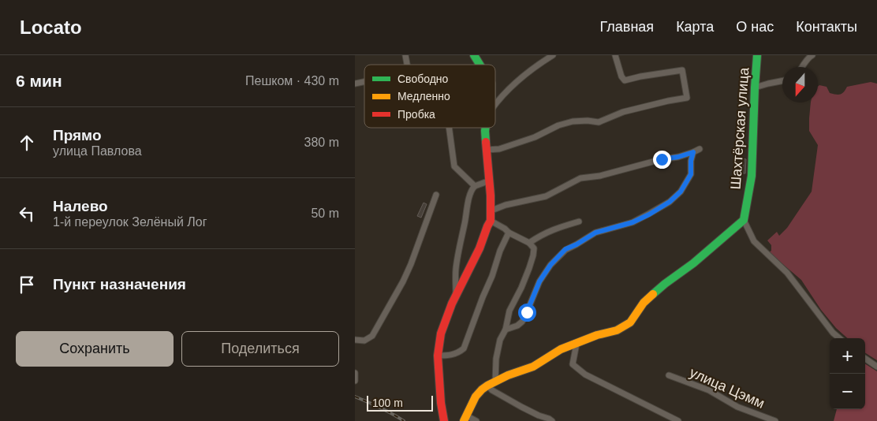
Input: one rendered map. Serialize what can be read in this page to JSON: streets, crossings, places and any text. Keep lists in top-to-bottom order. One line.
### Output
{"streets":{"street":["Шахтёрская улица","улица Цэмм"]},"legend":["Свободно","Медленно","Пробка"],"scale_bar":"100 m","north":"bottom","page":{"header":"Locato","nav":["Главная","Карта","О нас","Контакты"],"heading":["6 мин","Пешком · 430 m"],"list":[["Прямо","улица Павлова","380 m"],["Налево","1-й переулок Зелёный Лог","50 m"],"Пункт назначения"],"buttons":["Сохранить","Поделиться"],"map_buttons":["+","−"],"scale":"100 m"}}
